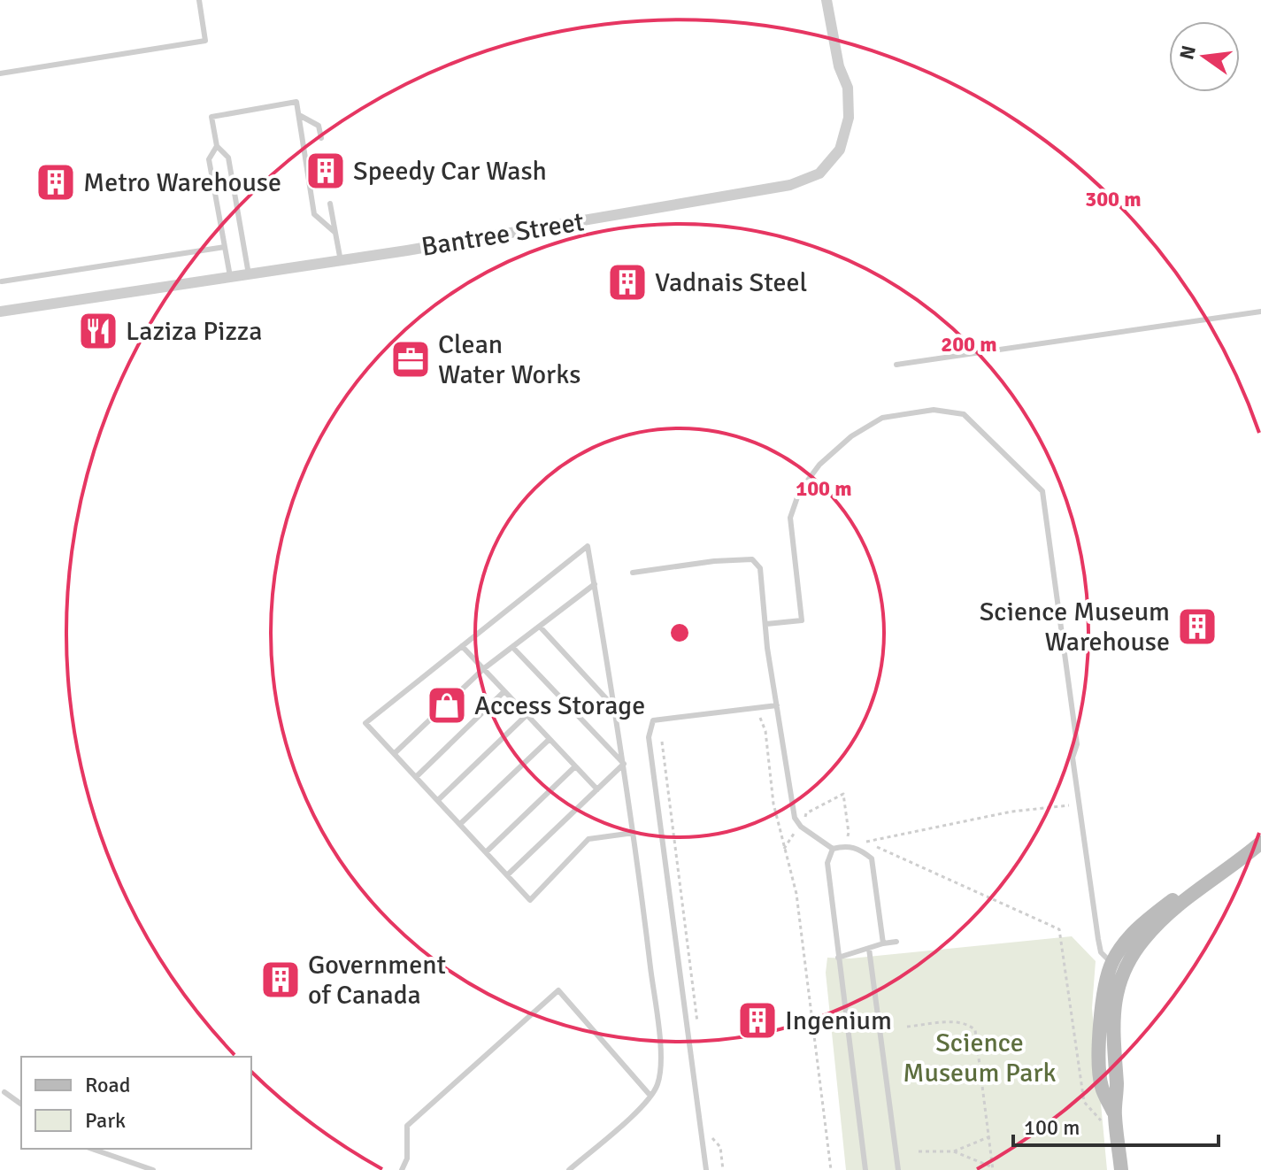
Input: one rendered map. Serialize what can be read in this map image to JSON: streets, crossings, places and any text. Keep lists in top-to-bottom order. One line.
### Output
{"streets":{"street":["Bantree Street"]},"parks":["Science Museum Park"],"places":{"building":["Speedy Car Wash","Metro Warehouse","Vadnais Steel","Science Museum Warehouse","Government of Canada","Ingenium"],"restaurant":["Laziza Pizza"],"office":["Clean Water Works"],"shop":["Access Storage"]},"legend":["Road","Park"],"scale_bar":"100 m","north":"left","rings":["300 m","200 m","100 m"]}
